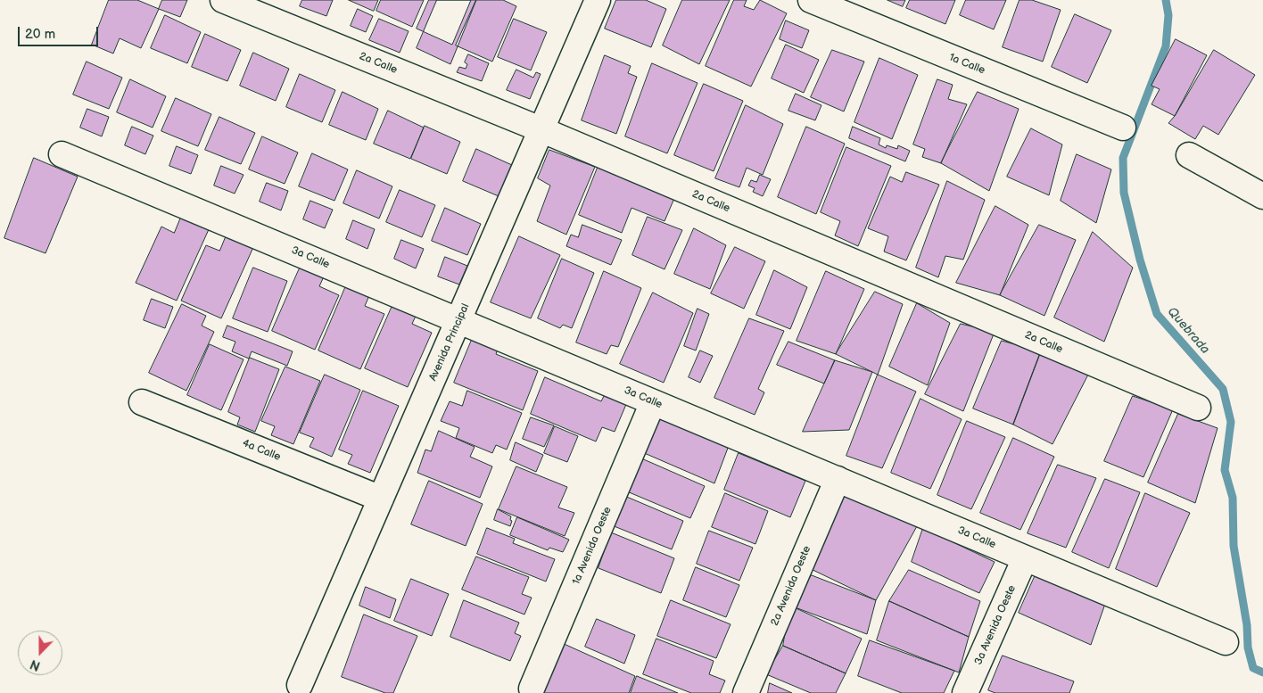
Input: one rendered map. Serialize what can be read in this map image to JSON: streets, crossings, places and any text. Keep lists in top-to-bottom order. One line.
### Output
{"streets":{"street":["2a Calle","1a Calle","3a Calle","Avenida Principal","4a Calle","1a Avenida Oeste","2a Avenida Oeste","3a Avenida Oeste"]},"crossings":[["2a Calle","Avenida Principal"],["3a Calle","Avenida Principal"],["3a Calle","1a Avenida Oeste"],["3a Calle","2a Avenida Oeste"],["3a Calle","3a Avenida Oeste"],["Avenida Principal","4a Calle"]],"water":["Quebrada"],"scale_bar":"20 m","north":"bottom"}
